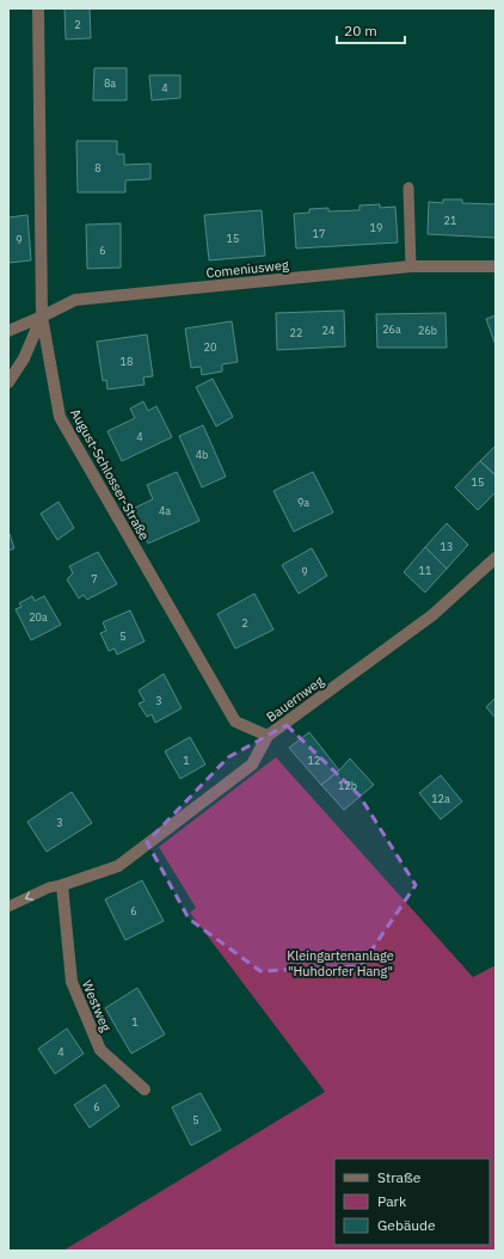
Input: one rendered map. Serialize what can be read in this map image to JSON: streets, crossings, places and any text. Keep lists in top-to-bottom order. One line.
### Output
{"streets":{"street":["Comeniusweg","August-Schlosser-Straße","Bauernweg","Westweg"]},"crossings":[["Comeniusweg","August-Schlosser-Straße"],["August-Schlosser-Straße","Bauernweg"],["Bauernweg","Westweg"]],"parks":["Kleingartenanlage \"Huhdorfer Hang\""],"house_numbers":["2","8a","4","8","21","19","17","15","9","6","26a","24","26b","22","20","18","4","4b","15","9a","4a","13","11","9","7","20a","2","5","3","1","12","12b","12a","3","6","1","4","6","5"],"legend":["Straße","Park","Gebäude"],"scale_bar":"20 m"}
